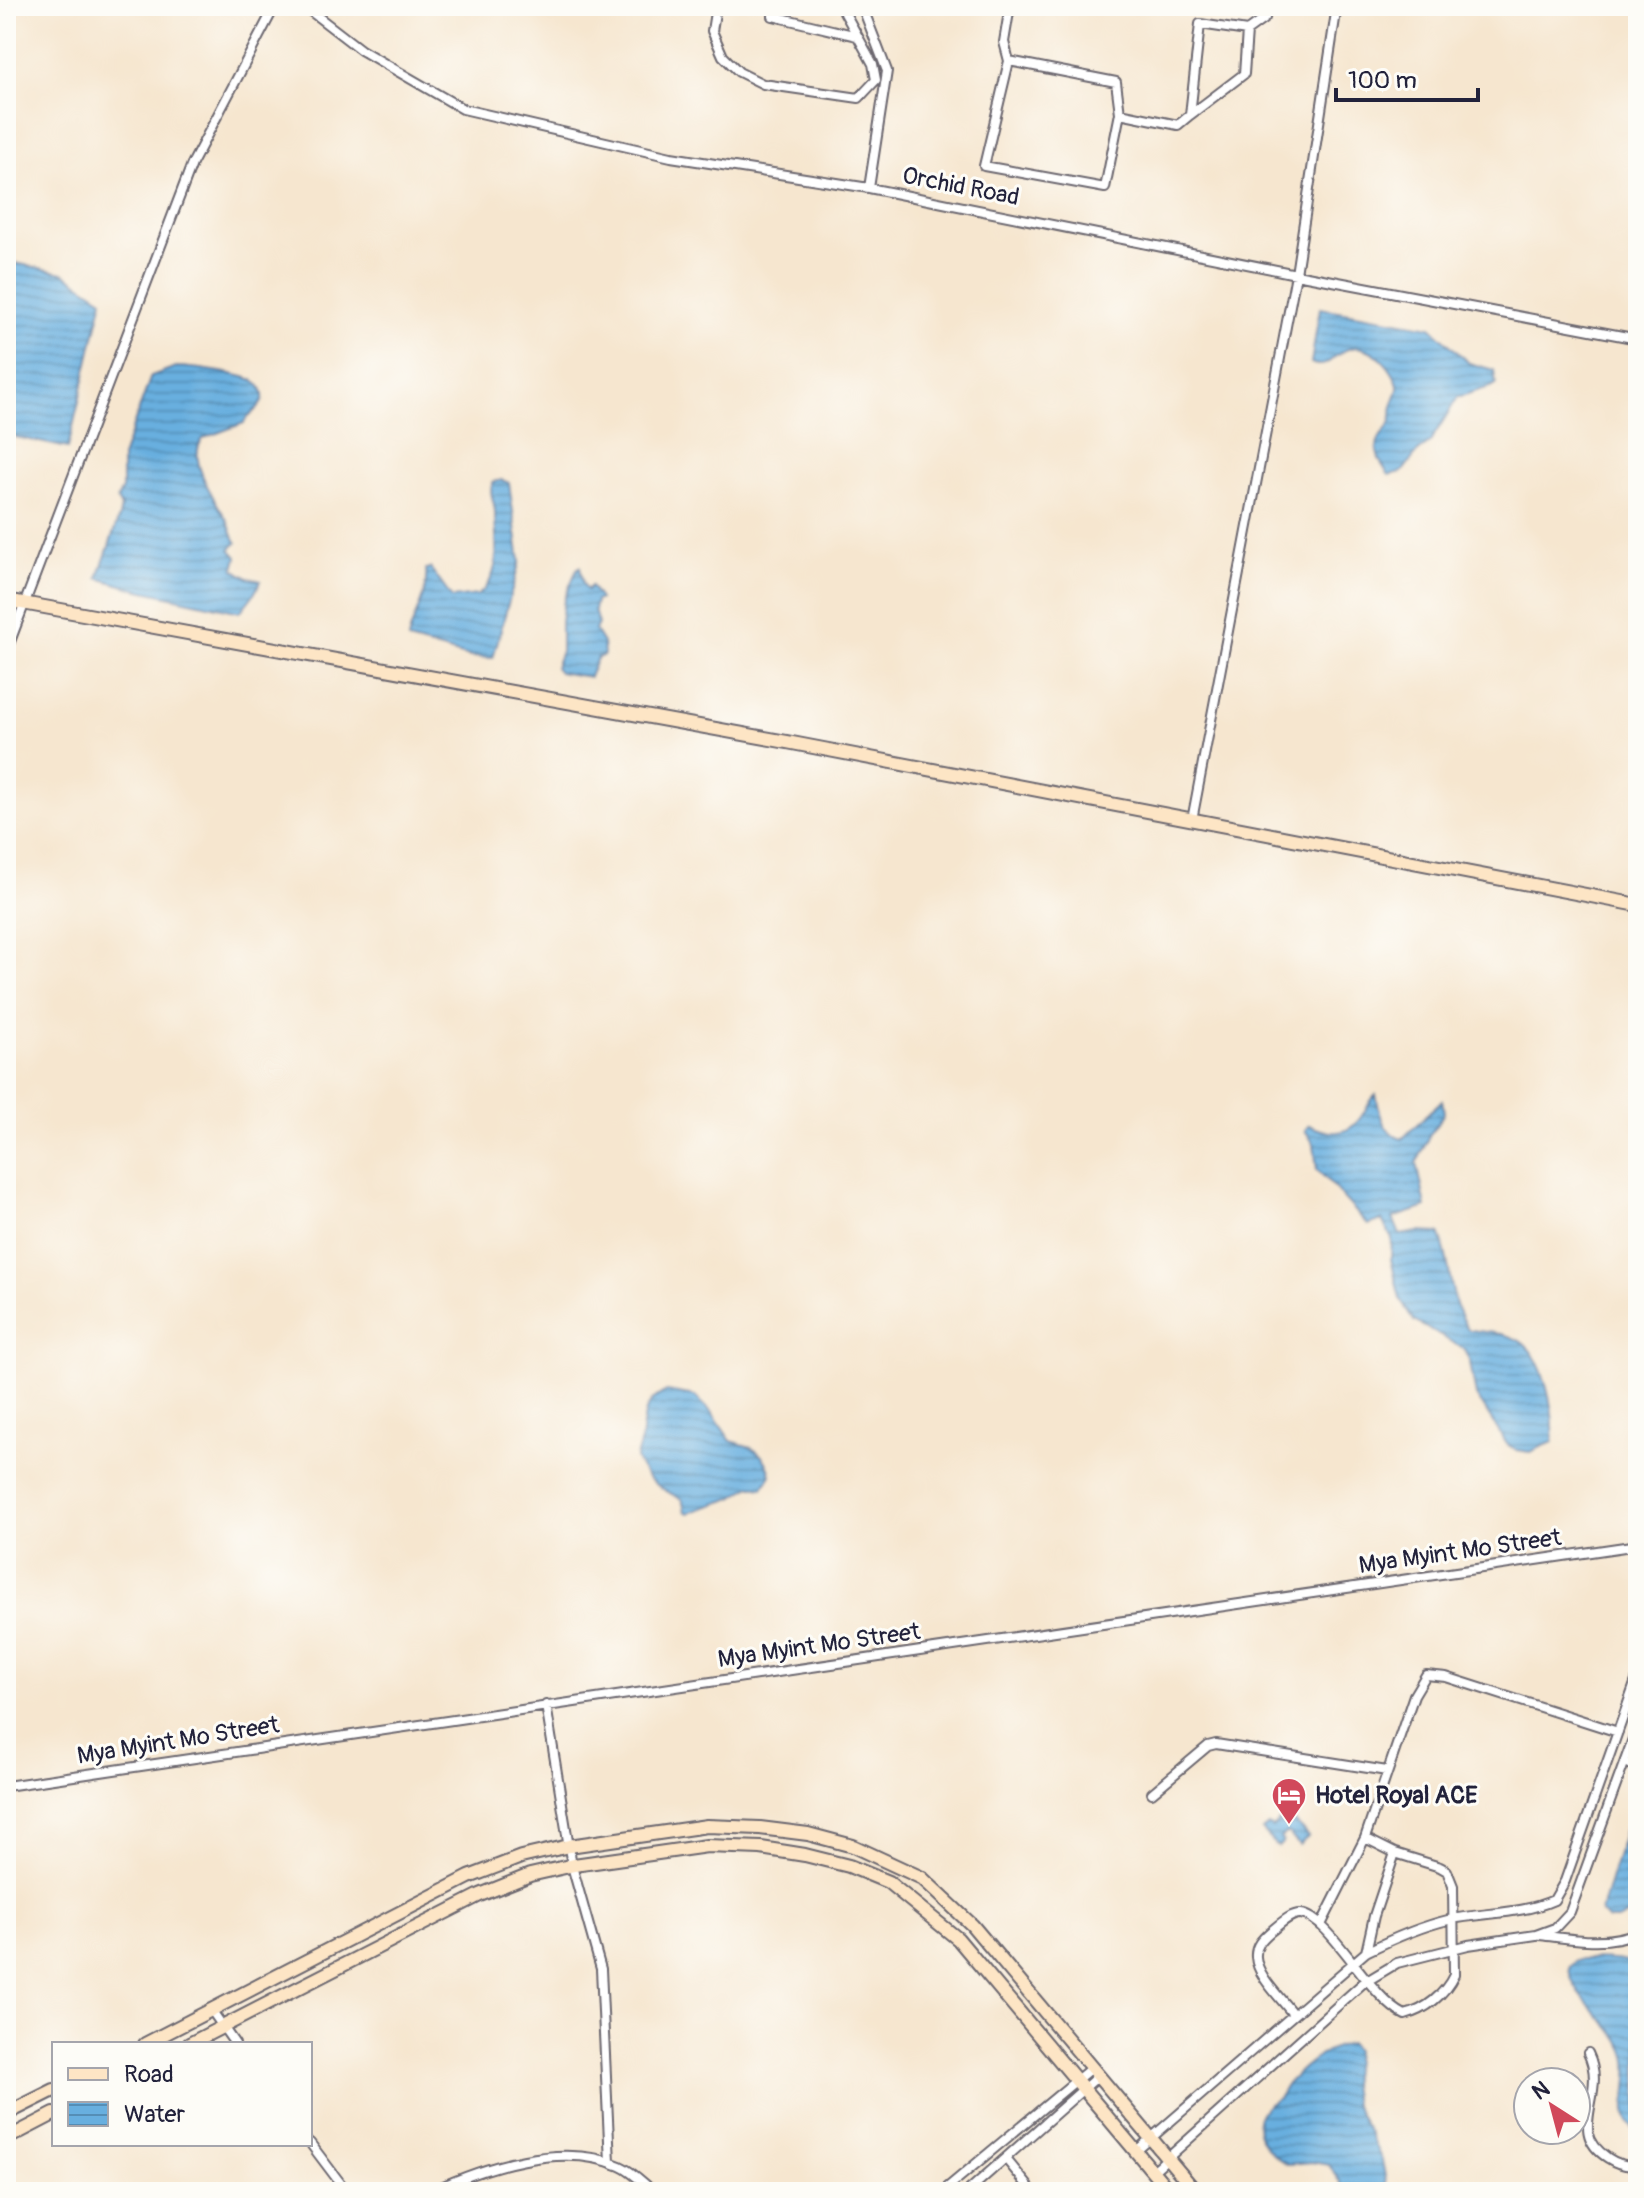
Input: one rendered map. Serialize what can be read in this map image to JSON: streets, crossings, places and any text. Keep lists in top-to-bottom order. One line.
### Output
{"streets":{"street":["Orchid Road","Mya Myint Mo Street"]},"places":{"hotel":["Hotel Royal ACE"]},"legend":["Road","Water"],"scale_bar":"100 m","north":"top left"}
